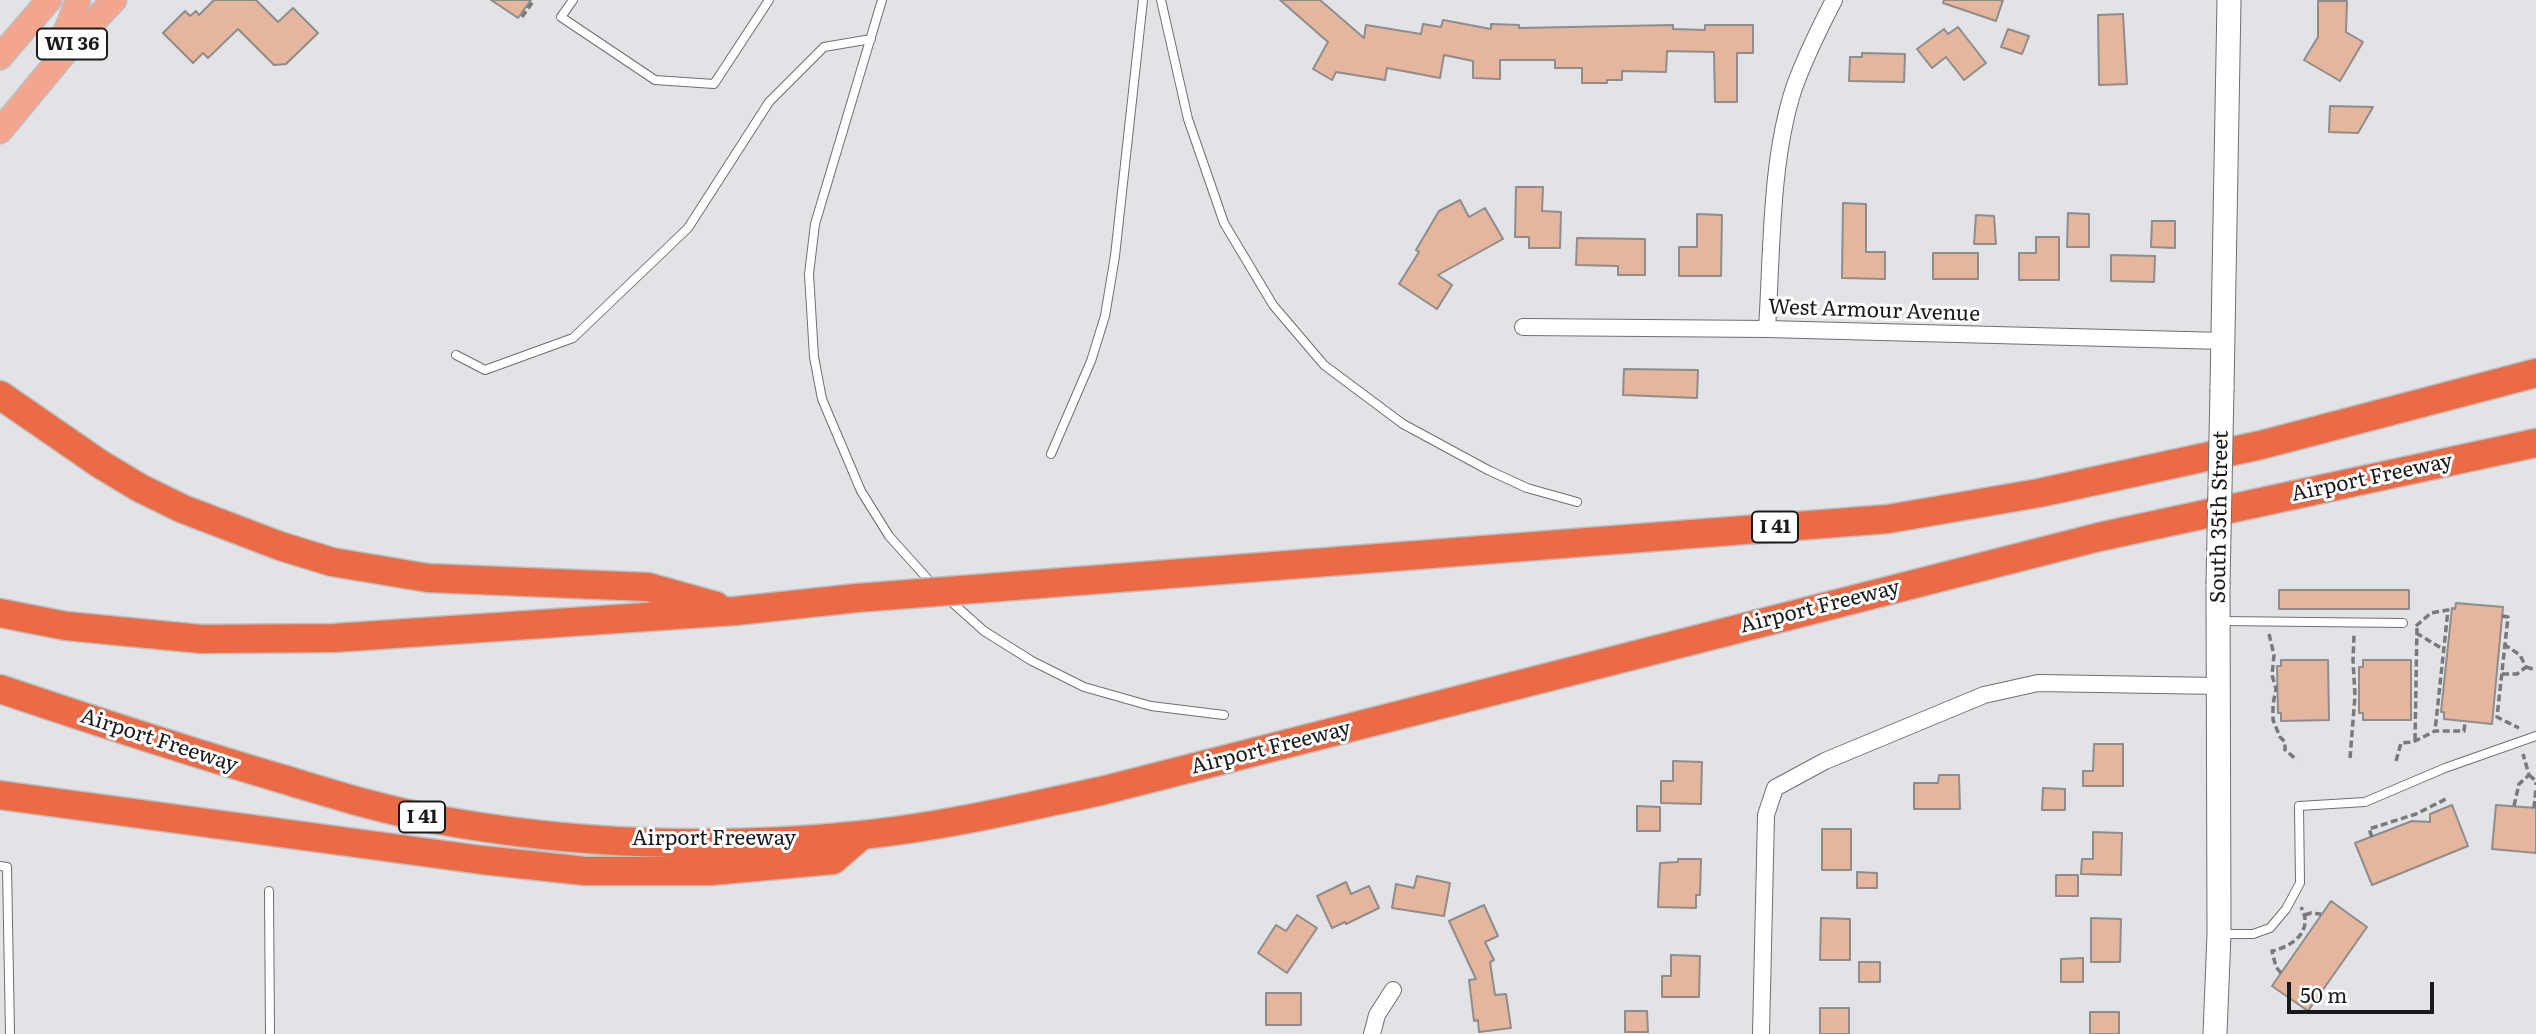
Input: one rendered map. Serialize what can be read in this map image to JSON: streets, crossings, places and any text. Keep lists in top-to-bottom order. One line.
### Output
{"streets":{"highway":["Airport Freeway","I 41"],"main road":["WI 36"],"street":["West Armour Avenue","South 35th Street"]},"crossings":[["West Armour Avenue","South 35th Street"]],"scale_bar":"50 m"}
